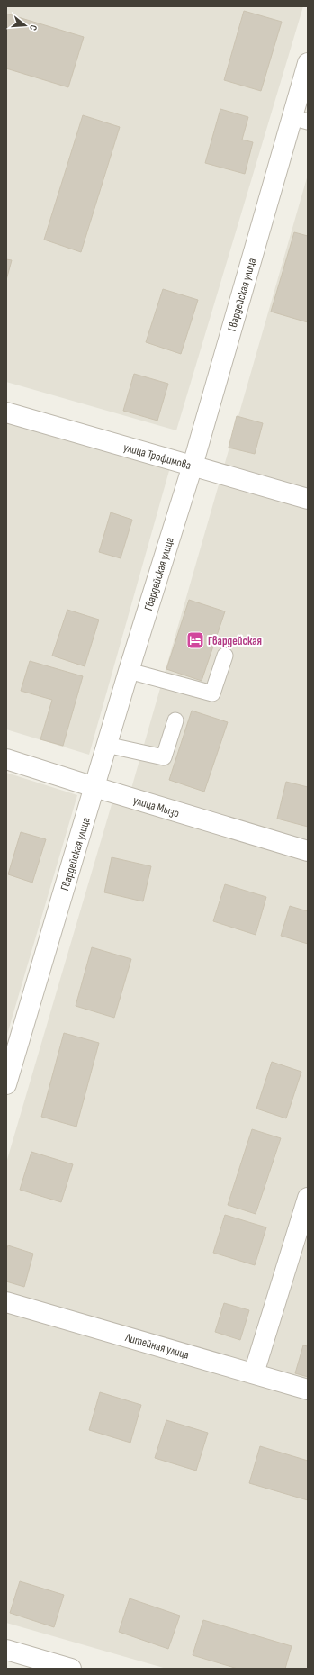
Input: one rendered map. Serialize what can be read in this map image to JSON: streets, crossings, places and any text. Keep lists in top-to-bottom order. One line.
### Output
{"streets":{"street":["Гвардейская улица","улица Трофимова","улица Мызо","Литейная улица"]},"crossings":[["Гвардейская улица","улица Трофимова"],["Гвардейская улица","улица Мызо"]],"places":{"hotel":["Гвардейская"]},"north":"right"}
